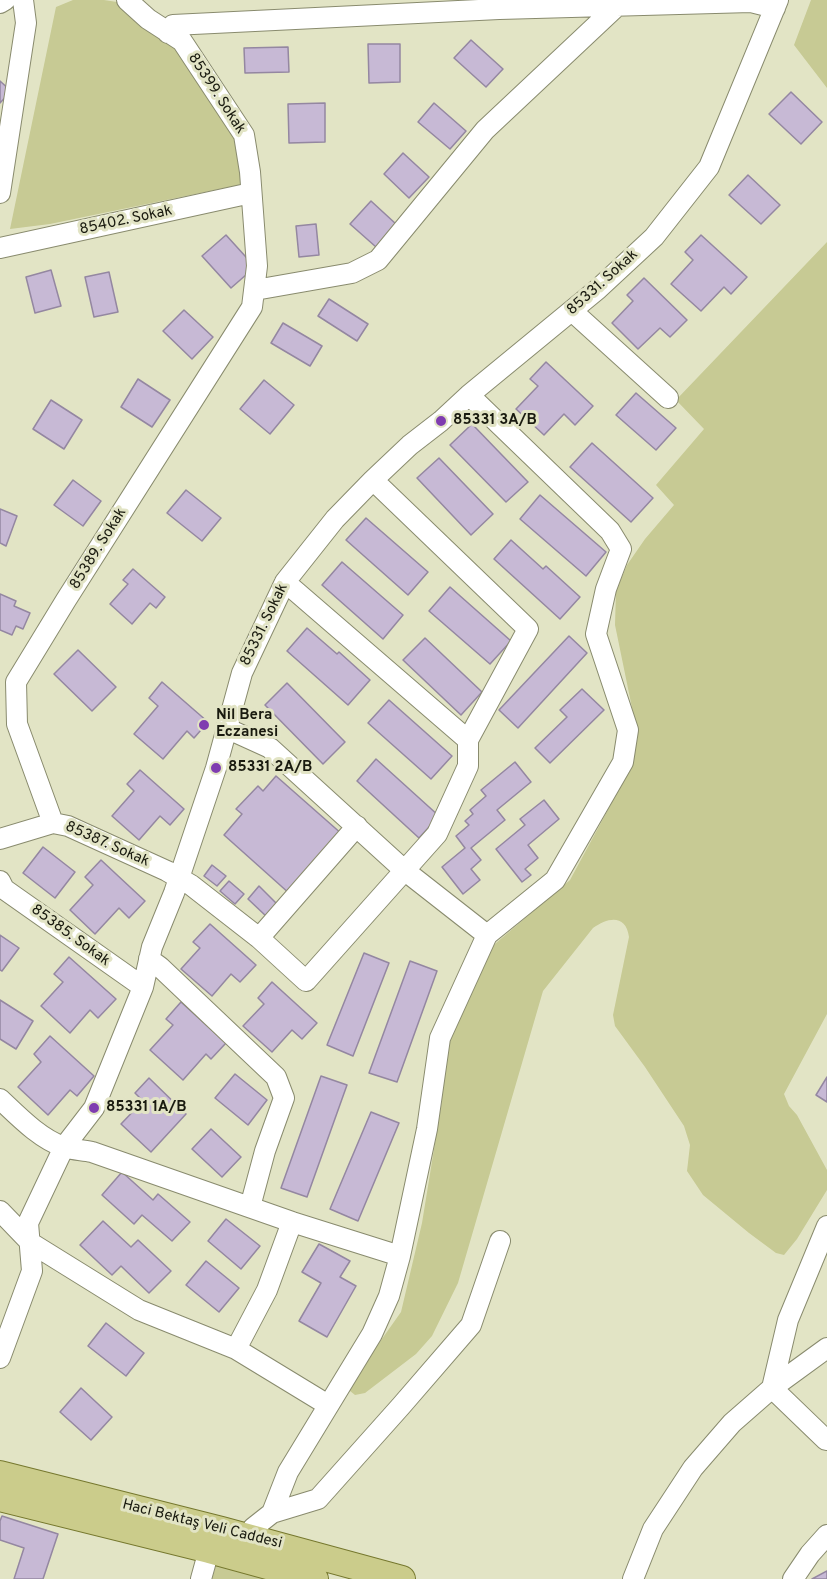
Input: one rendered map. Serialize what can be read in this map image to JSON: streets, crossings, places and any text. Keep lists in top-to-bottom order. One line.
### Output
{"streets":{"main road":["Haci Bektaş Veli Caddesi"],"street":["85399. Sokak","85402. Sokak","85331. Sokak","85389. Sokak","85387. Sokak","85385. Sokak"]},"crossings":[["85399. Sokak","85402. Sokak"],["85399. Sokak","85389. Sokak"],["85331. Sokak","85387. Sokak"],["85331. Sokak","85385. Sokak"],["85389. Sokak","85387. Sokak"]],"places":["85331 3A/B","Nil Bera Eczanesi","85331 2A/B","85331 1A/B"]}
